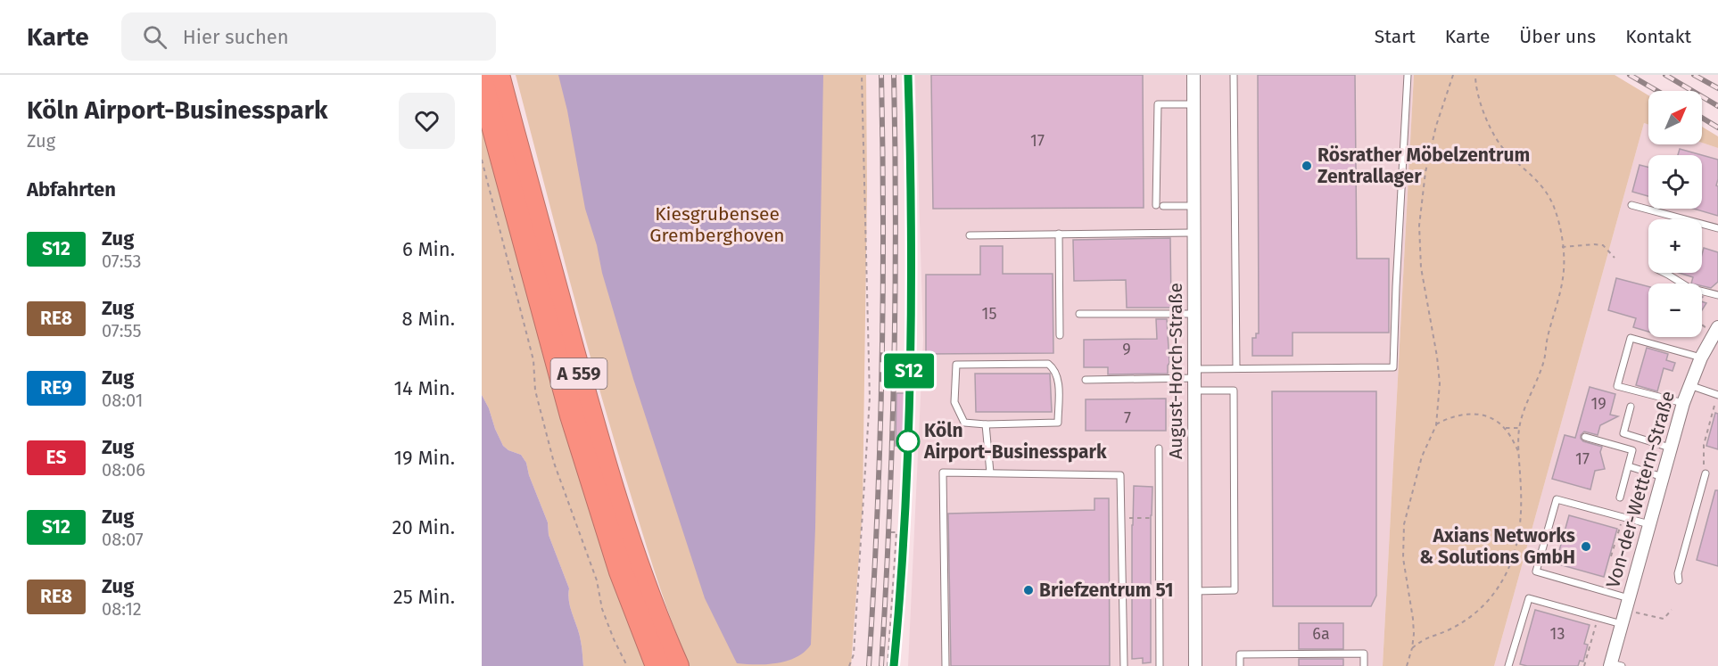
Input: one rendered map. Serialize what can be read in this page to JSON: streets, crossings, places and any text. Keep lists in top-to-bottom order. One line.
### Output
{"streets":{"highway":["A 559"],"street":["August-Horch-Straße","Von-der-Wettern-Straße"]},"parks":["Kiesgrubensee Gremberghoven"],"places":["Rösrather Möbelzentrum Zentrallager","Köln Airport-Businesspark","Axians Networks & Solutions GmbH","Briefzentrum 51"],"house_numbers":["17","15","9","19","7","17","6a","13"],"north":"top right","page":{"header":"Karte","search":"Hier suchen","nav":["Start","Karte","Über uns","Kontakt"],"heading":[["Köln Airport-Businesspark","Zug"],"Abfahrten"],"on_map":"S12","map_buttons":["+","−"],"list":[{"mark":"S12","name":"Zug","note":"07:53","value":"6 Min."},{"mark":"RE8","name":"Zug","note":"07:55","value":"8 Min."},{"mark":"RE9","name":"Zug","note":"08:01","value":"14 Min."},{"mark":"ES","name":"Zug","note":"08:06","value":"19 Min."},{"mark":"S12","name":"Zug","note":"08:07","value":"20 Min."},{"mark":"RE8","name":"Zug","note":"08:12","value":"25 Min."}]}}
